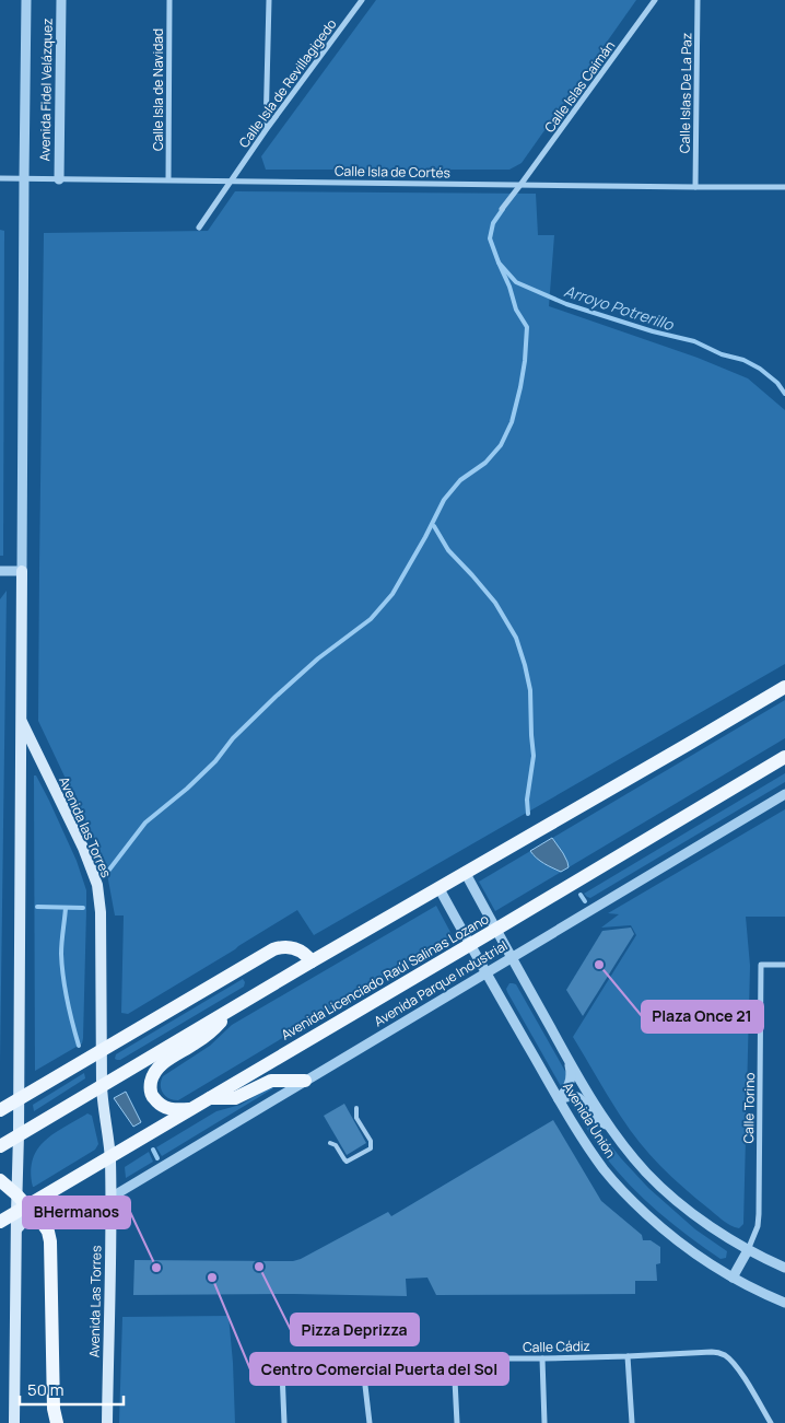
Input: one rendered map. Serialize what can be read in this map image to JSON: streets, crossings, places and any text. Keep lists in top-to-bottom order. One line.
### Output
{"streets":{"main road":["Avenida las Torres","Avenida Licenciado Raúl Salinas Lozano","Avenida Las Torres"],"street":["Calle Isla de Revillagigedo","Calle Islas Caimán","Avenida Fidel Velázquez","Calle Isla de Navidad","Calle Islas De La Paz","Calle Isla de Cortés","Avenida Parque Industrial","Calle Torino","Avenida Unión","Calle Cádiz"]},"crossings":[["Calle Isla de Revillagigedo","Calle Isla de Cortés"],["Calle Islas Caimán","Calle Isla de Cortés"],["Avenida Fidel Velázquez","Calle Isla de Cortés"],["Avenida Fidel Velázquez","Avenida las Torres"],["Calle Isla de Navidad","Calle Isla de Cortés"],["Calle Islas De La Paz","Calle Isla de Cortés"],["Avenida las Torres","Avenida Las Torres"],["Avenida Licenciado Raúl Salinas Lozano","Avenida Unión"],["Avenida Licenciado Raúl Salinas Lozano","Avenida Las Torres"],["Avenida Parque Industrial","Avenida Unión"],["Avenida Parque Industrial","Avenida Las Torres"],["Calle Torino","Avenida Unión"]],"water":["Arroyo Potrerillo"],"places":["Plaza Once 21","Pizza Deprizza","BHermanos","Centro Comercial Puerta del Sol"],"scale_bar":"50 m"}
